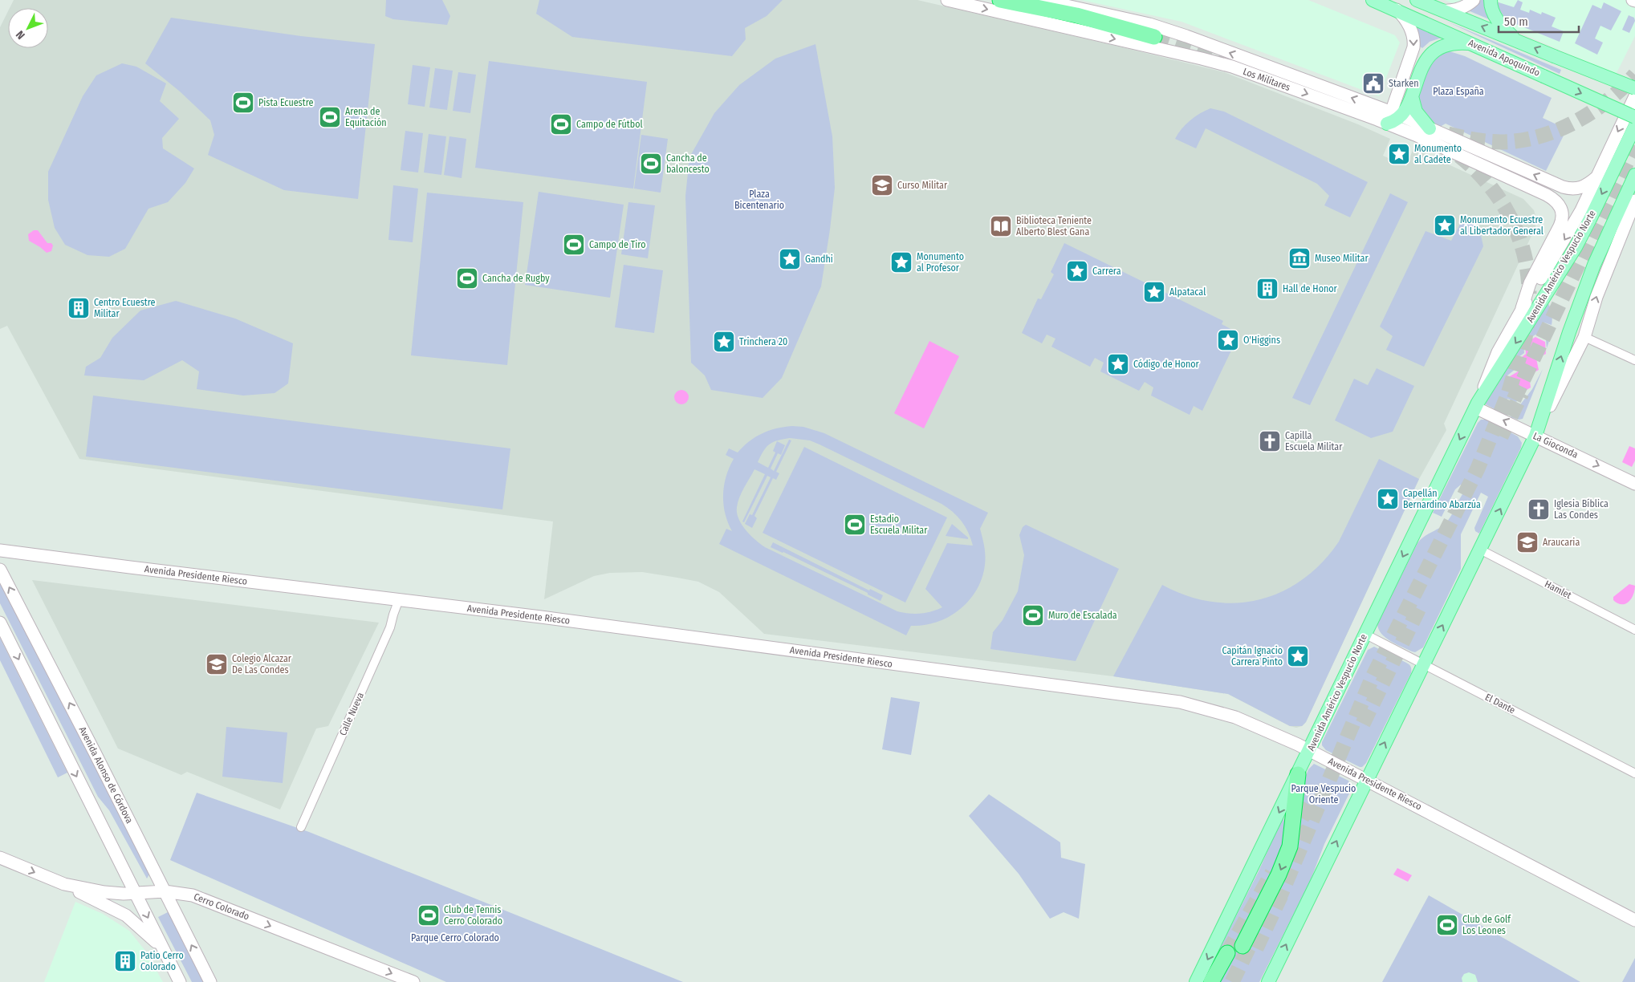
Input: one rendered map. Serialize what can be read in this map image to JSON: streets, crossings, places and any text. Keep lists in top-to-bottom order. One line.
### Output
{"streets":{"main road":["Avenida Apoquindo","Los Militares","Avenida Américo Vespucio Norte","La Gioconda","Avenida Presidente Riesco","Avenida Alonso de Córdova","Cerro Colorado"],"street":["Hamlet","El Dante","Calle Nueva"]},"crossings":[["Los Militares","Avenida Américo Vespucio Norte"],["Avenida Américo Vespucio Norte","La Gioconda"],["Avenida Américo Vespucio Norte","Avenida Presidente Riesco"],["Avenida Américo Vespucio Norte","El Dante"],["Avenida Presidente Riesco","Calle Nueva"],["Avenida Alonso de Córdova","Cerro Colorado"]],"one_way":["Cerro Colorado"],"parks":["Plaza España","Plaza Bicentenario","Parque Vespucio Oriente","Parque Cerro Colorado"],"places":{"public building":["Starken"],"sports":["Pista Ecuestre","Arena de Equitación","Campo de Fútbol","Cancha de baloncesto","Campo de Tiro","Cancha de Rugby","Estadio Escuela Militar","Muro de Escalada","Club de Tennis Cerro Colorado","Club de Golf Los Leones"],"place":["Monumento al Cadete","Monumento Ecuestre al Libertador General","Gandhi","Monumento al Profesor","Carrera","Alpatacal","O'Higgins","Trinchera 20","Código de Honor","Capellán Bernardino Abarzúa","Capitán Ignacio Carrera Pinto"],"school or university":["Curso Militar","Araucaria","Colegio Alcazar De Las Condes"],"library":["Biblioteca Teniente Alberto Blest Gana"],"museum":["Museo Militar"],"building":["Hall de Honor","Centro Ecuestre Militar","Patio Cerro Colorado"],"church":["Capilla Escuela Militar","Iglesia Bíblica Las Condes"]},"scale_bar":"50 m","north":"bottom left"}
